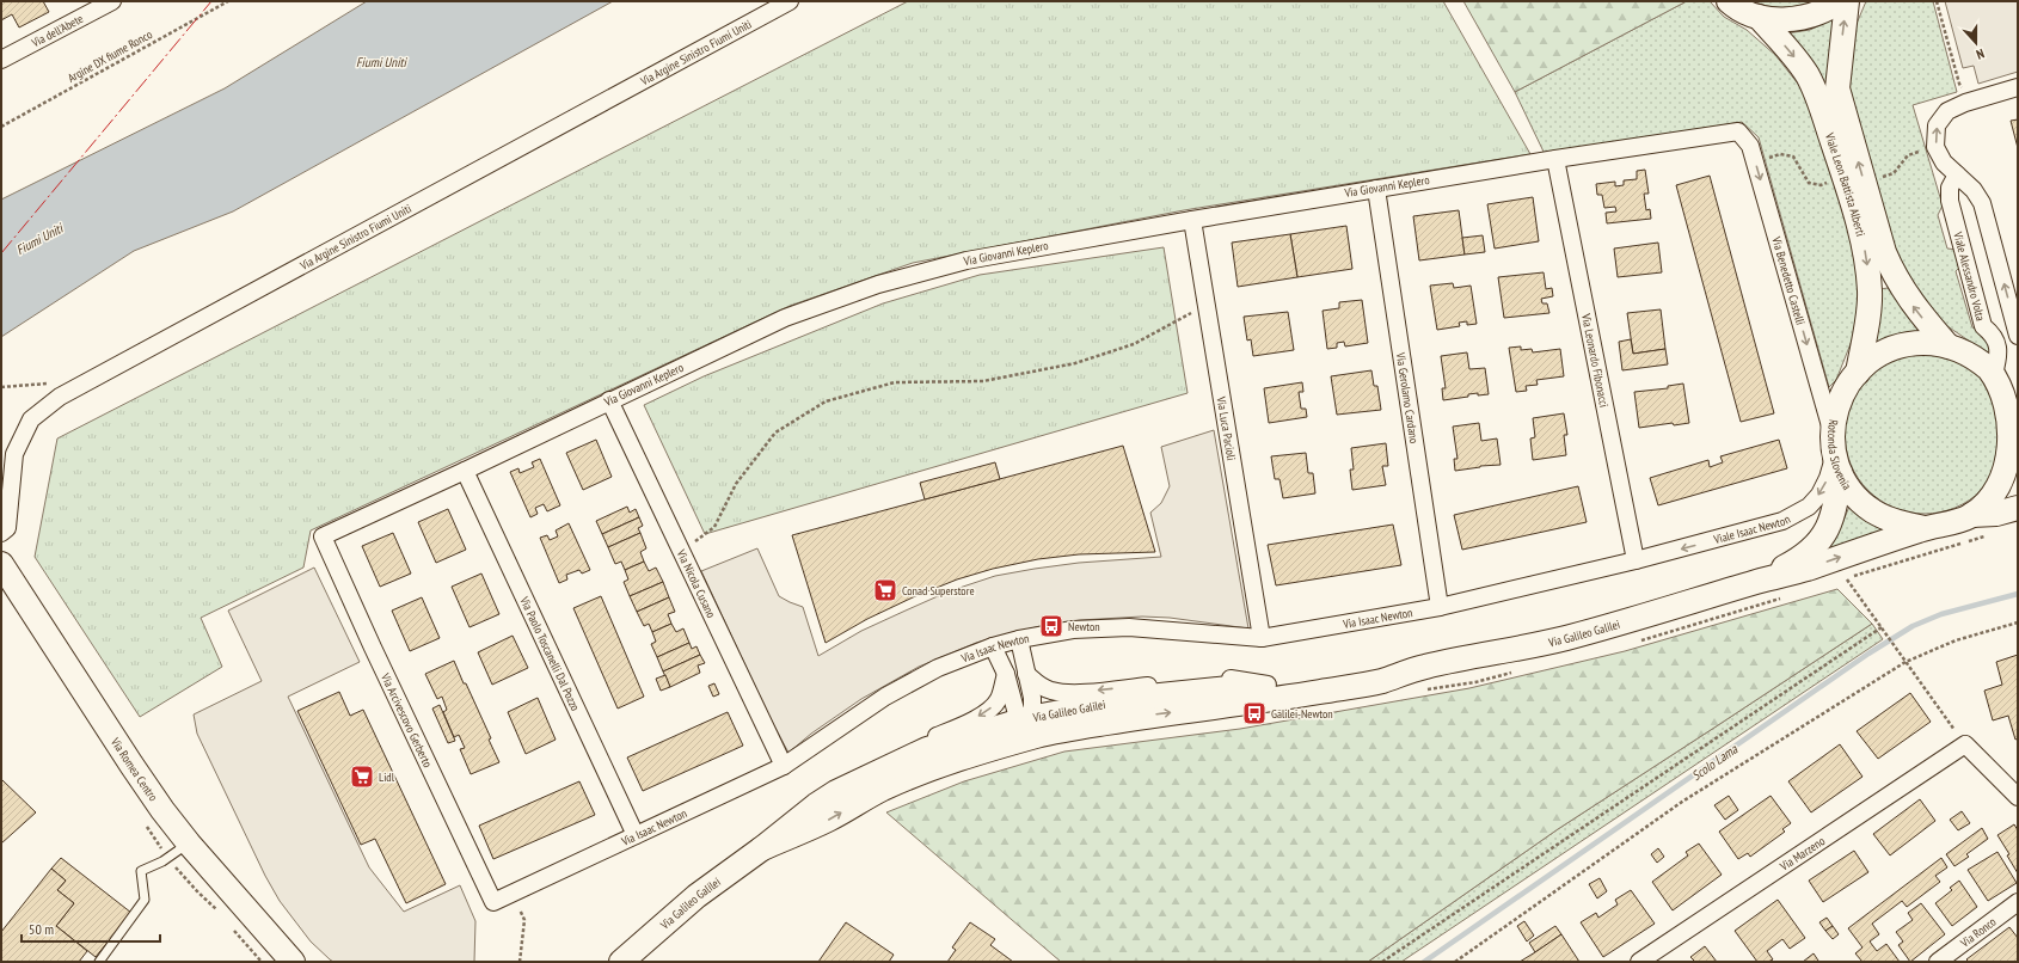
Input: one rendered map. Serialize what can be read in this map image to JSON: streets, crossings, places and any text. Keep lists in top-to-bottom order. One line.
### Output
{"streets":{"main road":["Viale Leon Battista Alberti","Rotonda Slovenia","Via Galileo Galilei","Via Romea Centro"],"street":["Via dell'Abete","Via Argine Sinistro Fiumi Uniti","Via Giovanni Keplero","Viale Alessandro Volta","Via Benedetto Castelli","Via Leonardo Fibonacci","Via Gerolamo Cardano","Via Luca Pacioli","Viale Isaac Newton","Via Nicola Cusano","Via Isaac Newton","Via Paolo Toscanelli Dal Pozzo","Via Arcivescovo Gerberto","Via Marzeno","Via Ronco"],"path":["Argine DX fiume Ronco"]},"crossings":[["Viale Leon Battista Alberti","Rotonda Slovenia"],["Via Giovanni Keplero","Via Benedetto Castelli"],["Via Giovanni Keplero","Via Leonardo Fibonacci"],["Via Giovanni Keplero","Via Gerolamo Cardano"],["Via Giovanni Keplero","Via Luca Pacioli"],["Via Giovanni Keplero","Via Nicola Cusano"],["Via Giovanni Keplero","Via Paolo Toscanelli Dal Pozzo"],["Via Giovanni Keplero","Via Arcivescovo Gerberto"],["Viale Alessandro Volta","Rotonda Slovenia"],["Via Benedetto Castelli","Rotonda Slovenia"],["Via Benedetto Castelli","Viale Isaac Newton"],["Via Benedetto Castelli","Via Galileo Galilei"],["Via Leonardo Fibonacci","Viale Isaac Newton"],["Via Leonardo Fibonacci","Via Isaac Newton"],["Via Gerolamo Cardano","Via Isaac Newton"],["Via Luca Pacioli","Via Isaac Newton"],["Rotonda Slovenia","Viale Isaac Newton"],["Rotonda Slovenia","Via Galileo Galilei"],["Viale Isaac Newton","Via Isaac Newton"],["Viale Isaac Newton","Via Galileo Galilei"],["Via Nicola Cusano","Via Isaac Newton"],["Via Isaac Newton","Via Paolo Toscanelli Dal Pozzo"],["Via Isaac Newton","Via Arcivescovo Gerberto"]],"one_way":["Via Benedetto Castelli","Viale Isaac Newton"],"water":["Fiumi Uniti","Scolo Lama"],"places":{"supermarket":["Conad Superstore","Lidl"],"bus stop":["Newton","Galilei-Newton"]},"scale_bar":"50 m","north":"bottom"}
